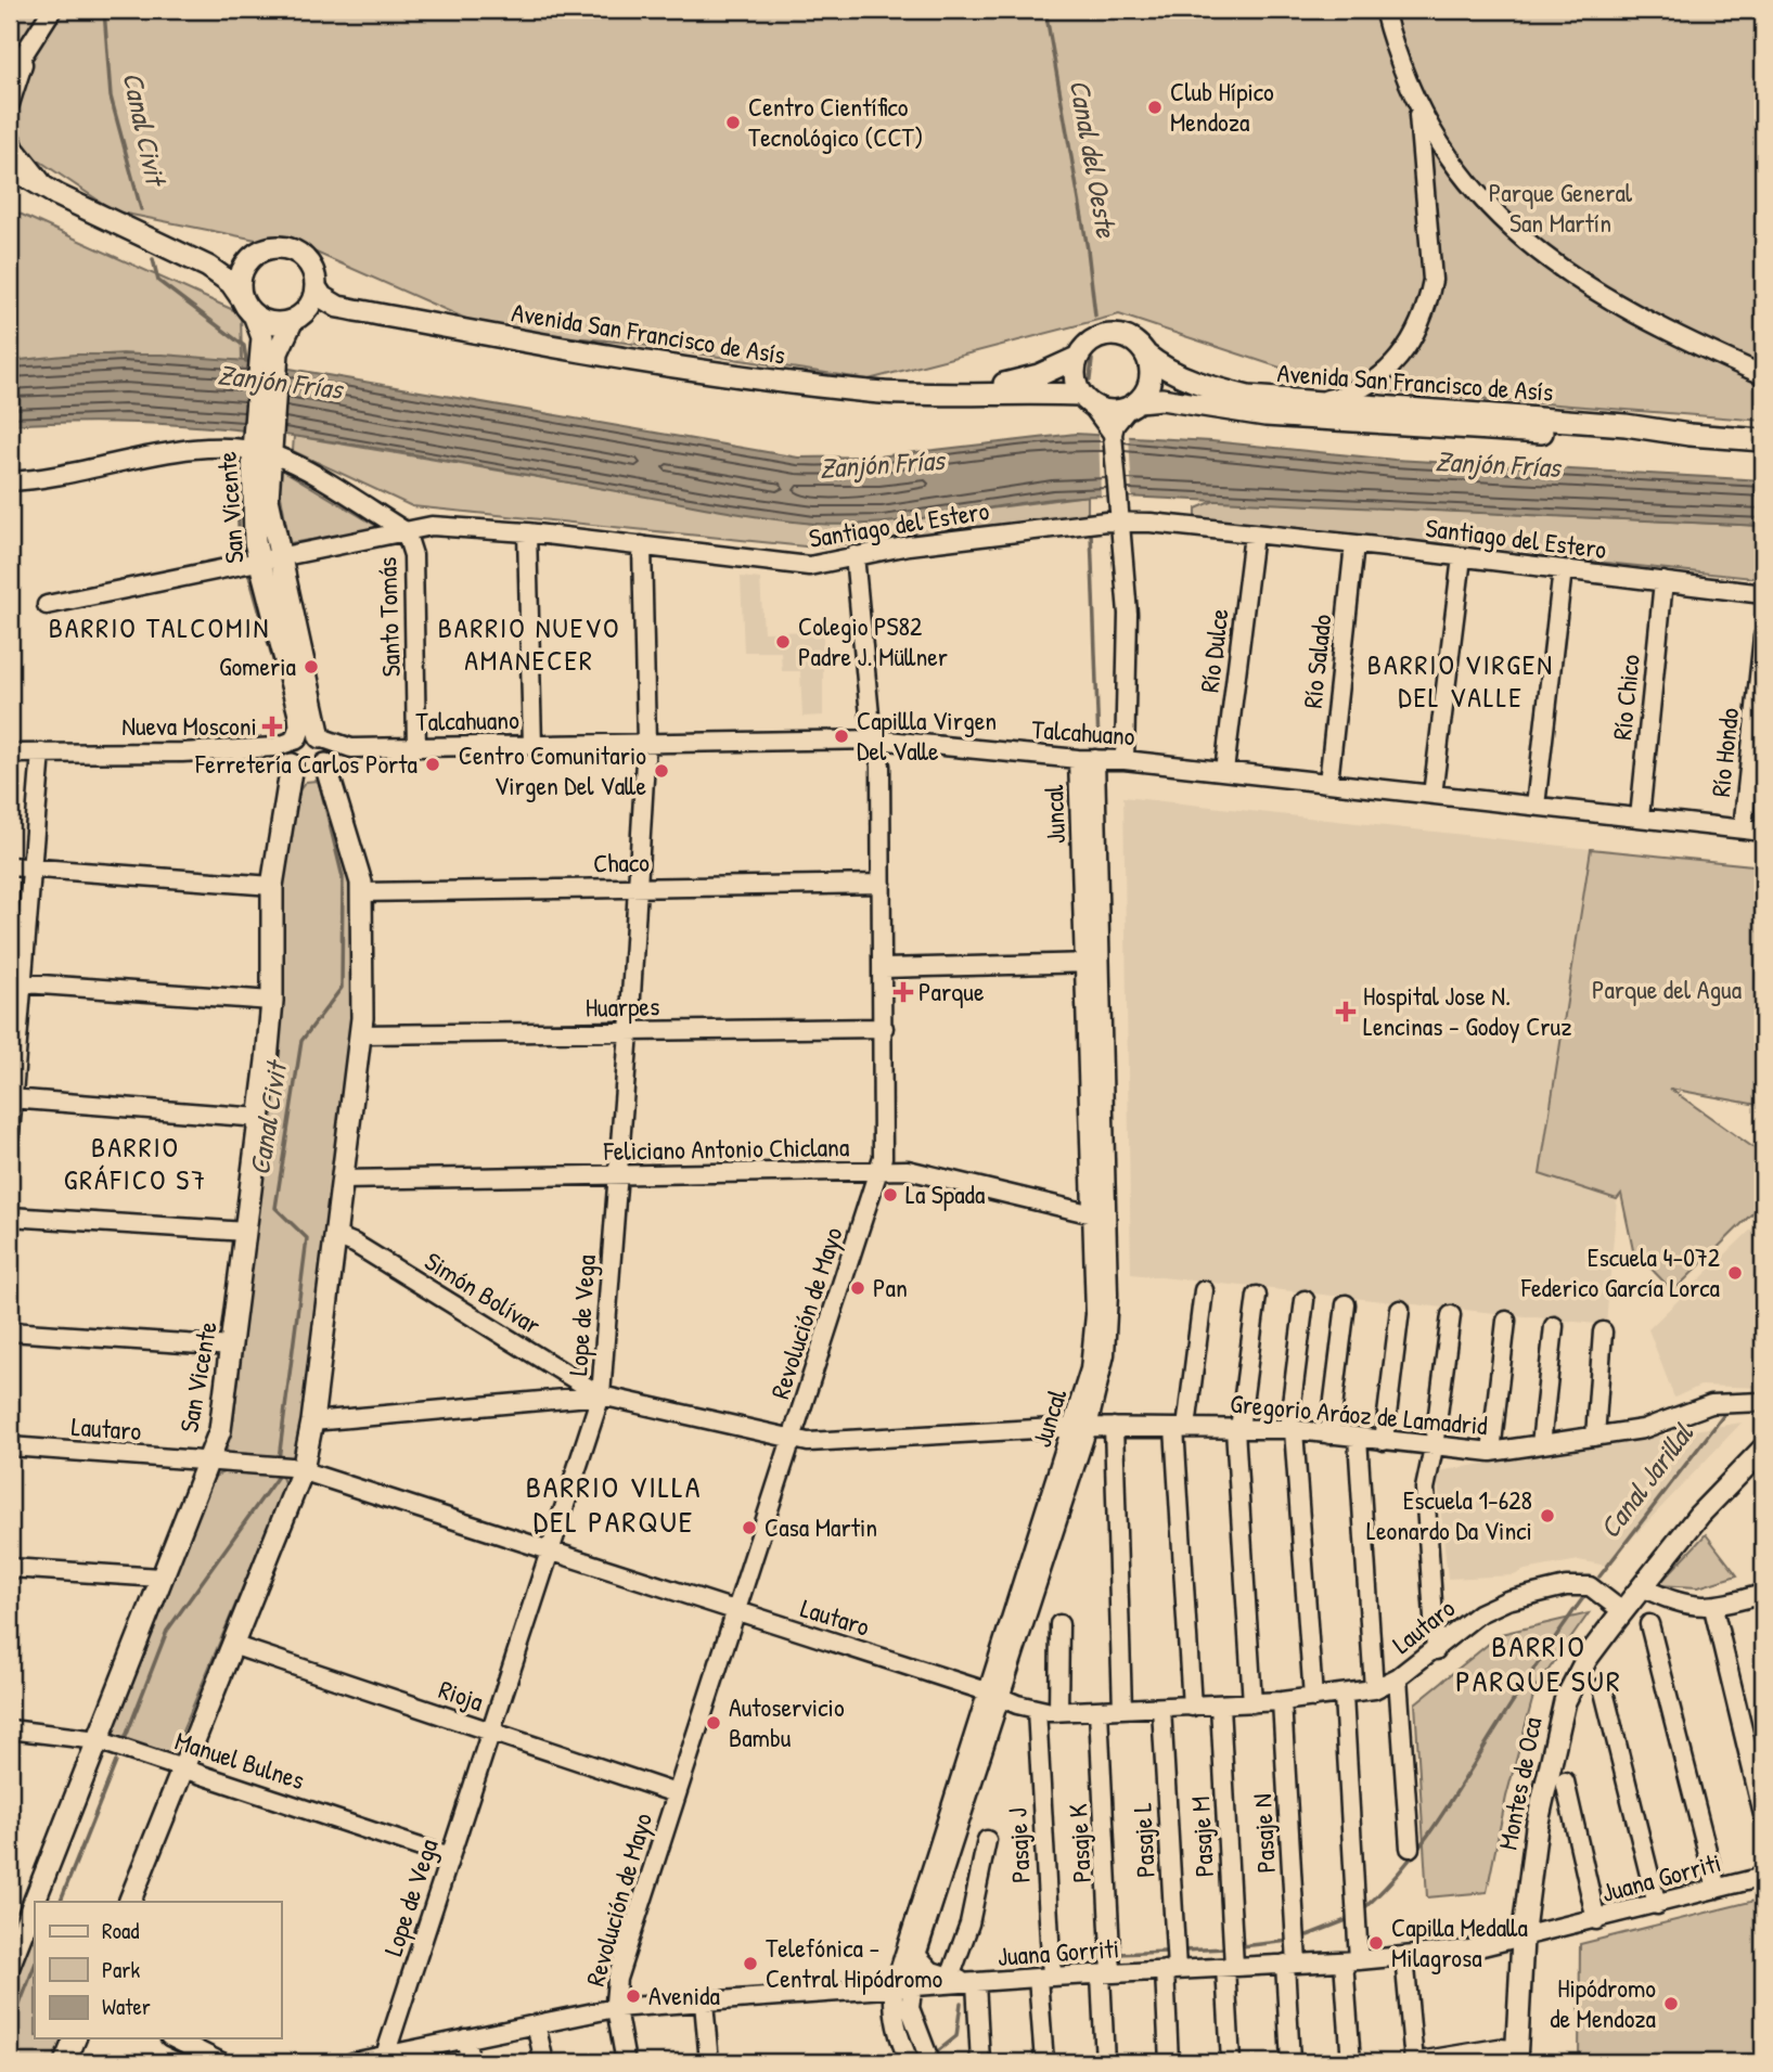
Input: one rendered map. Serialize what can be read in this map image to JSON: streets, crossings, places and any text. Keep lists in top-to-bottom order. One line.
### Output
{"streets":{"main road":["Avenida San Francisco de Asís","San Vicente","Montes de Oca"],"street":["Santiago del Estero","Santo Tomás","Río Dulce","Río Salado","Río Chico","Talcahuano","Río Hondo","Juncal","Chaco","Huarpes","Feliciano Antonio Chiclana","Simón Bolívar","Revolución de Mayo","Lope de Vega","Gregorio Aráoz de Lamadrid","Lautaro","Rioja","Manuel Bulnes","Pasaje N","Pasaje M","Pasaje L","Pasaje K","Pasaje J","Juana Gorriti"]},"crossings":[["Avenida San Francisco de Asís","San Vicente"],["San Vicente","Santiago del Estero"],["San Vicente","Talcahuano"],["San Vicente","Lautaro"],["San Vicente","Manuel Bulnes"],["Santiago del Estero","Santo Tomás"],["Santiago del Estero","Río Dulce"],["Santiago del Estero","Río Salado"],["Santiago del Estero","Río Chico"],["Santiago del Estero","Revolución de Mayo"],["Santiago del Estero","Lope de Vega"],["Santo Tomás","Talcahuano"],["Río Dulce","Talcahuano"],["Río Salado","Talcahuano"],["Río Chico","Talcahuano"],["Talcahuano","Río Hondo"],["Talcahuano","Juncal"],["Talcahuano","Revolución de Mayo"],["Talcahuano","Lope de Vega"],["Juncal","Feliciano Antonio Chiclana"],["Juncal","Gregorio Aráoz de Lamadrid"],["Juncal","Lautaro"],["Juncal","Juana Gorriti"],["Chaco","Revolución de Mayo"],["Chaco","Lope de Vega"],["Huarpes","Revolución de Mayo"],["Huarpes","Lope de Vega"],["Feliciano Antonio Chiclana","Revolución de Mayo"],["Feliciano Antonio Chiclana","Lope de Vega"],["Simón Bolívar","Lope de Vega"],["Simón Bolívar","Gregorio Aráoz de Lamadrid"],["Revolución de Mayo","Gregorio Aráoz de Lamadrid"],["Revolución de Mayo","Lautaro"],["Revolución de Mayo","Rioja"],["Revolución de Mayo","Juana Gorriti"],["Lope de Vega","Gregorio Aráoz de Lamadrid"],["Lope de Vega","Lautaro"],["Lope de Vega","Rioja"],["Lope de Vega","Manuel Bulnes"],["Lope de Vega","Juana Gorriti"],["Lautaro","Montes de Oca"],["Lautaro","Pasaje N"],["Lautaro","Pasaje M"],["Lautaro","Pasaje L"],["Lautaro","Pasaje K"],["Lautaro","Pasaje J"],["Montes de Oca","Juana Gorriti"],["Pasaje N","Juana Gorriti"],["Pasaje M","Juana Gorriti"],["Pasaje L","Juana Gorriti"],["Pasaje K","Juana Gorriti"],["Pasaje J","Juana Gorriti"]],"districts":["BARRIO TALCOMIN","BARRIO NUEVO AMANECER","BARRIO VIRGEN DEL VALLE","BARRIO GRÁFICO S7","BARRIO VILLA DEL PARQUE","BARRIO PARQUE SUR"],"water":["Canal Civit","Canal del Oeste","Zanjón Frías","Canal Jarillal"],"parks":["Parque General San Martín","Parque del Agua"],"places":{"other":["Club Hípico Mendoza","Centro Científico Tecnológico (CCT)","Colegio PS82 Padre J. Müllner","Gomeria","Capillla Virgen Del Valle","Ferretería Carlos Porta","Centro Comunitario Virgen Del Valle","La Spada","Escuela 4-072 Federico García Lorca","Pan","Escuela 1-628 Leonardo Da Vinci","Casa Martin","Autoservicio Bambu","Capilla Medalla Milagrosa","Telefónica - Central Hipódromo","Avenida","Hipódromo de Mendoza"],"health":["Nueva Mosconi","Parque","Hospital Jose N. Lencinas - Godoy Cruz"]},"legend":["Road","Park","Water"]}
